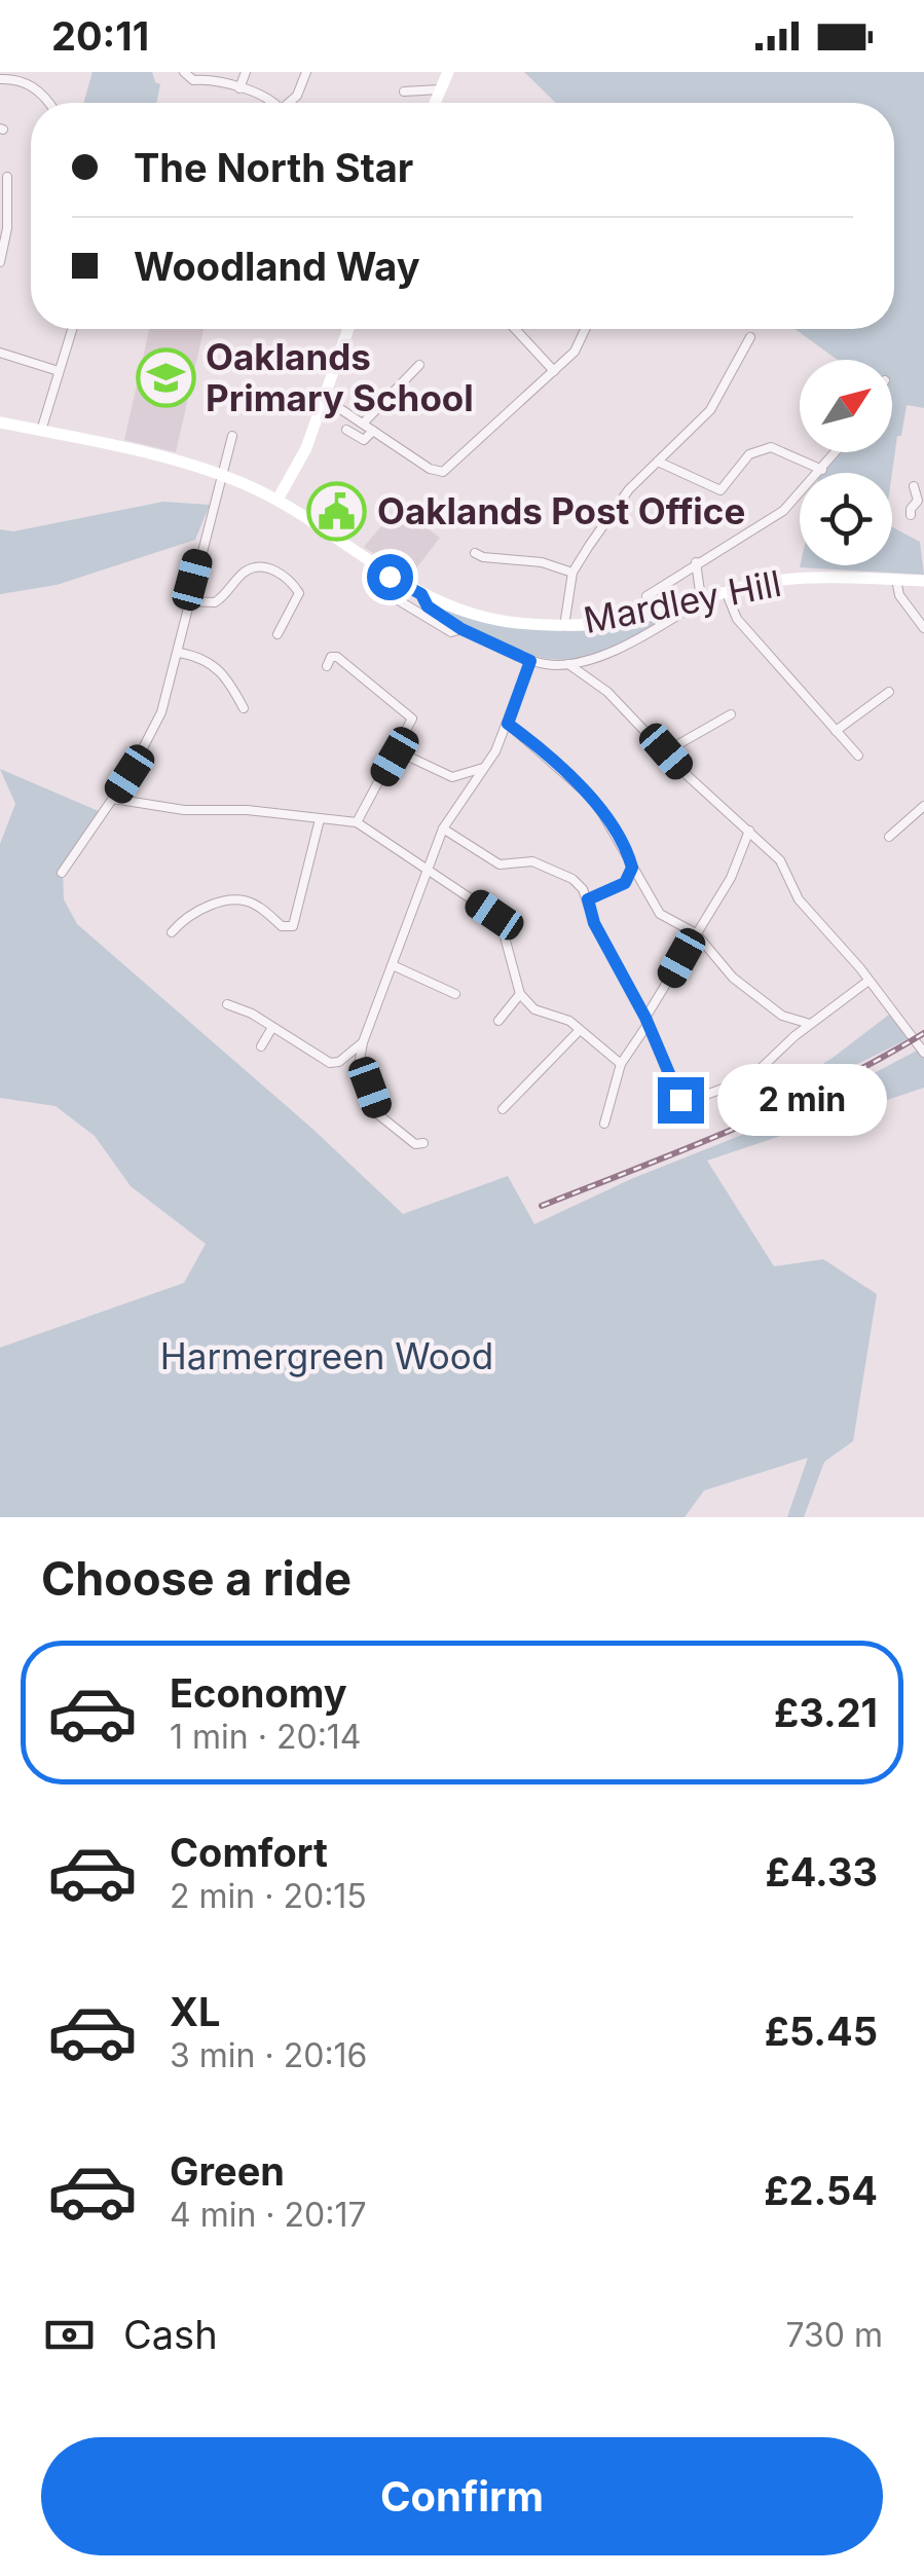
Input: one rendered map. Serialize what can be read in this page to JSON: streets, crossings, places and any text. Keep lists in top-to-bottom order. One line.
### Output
{"streets":{"main road":["Mardley Hill"]},"parks":["Harmergreen Wood"],"places":{"school or university":["Oaklands Primary School"],"public building":["Oaklands Post Office"]},"north":"top right","page":{"status":"20:11","banner":["The North Star","Woodland Way"],"bubble":"2 min","heading":"Choose a ride","list":[{"name":"Economy","note":"1 min · 20:14","value":"£3.21"},{"name":"Comfort","note":"2 min · 20:15","value":"£4.33"},{"name":"XL","note":"3 min · 20:16","value":"£5.45"},{"name":"Green","note":"4 min · 20:17","value":"£2.54"}],"pay":["Cash","730 m"],"buttons":"Confirm"}}
